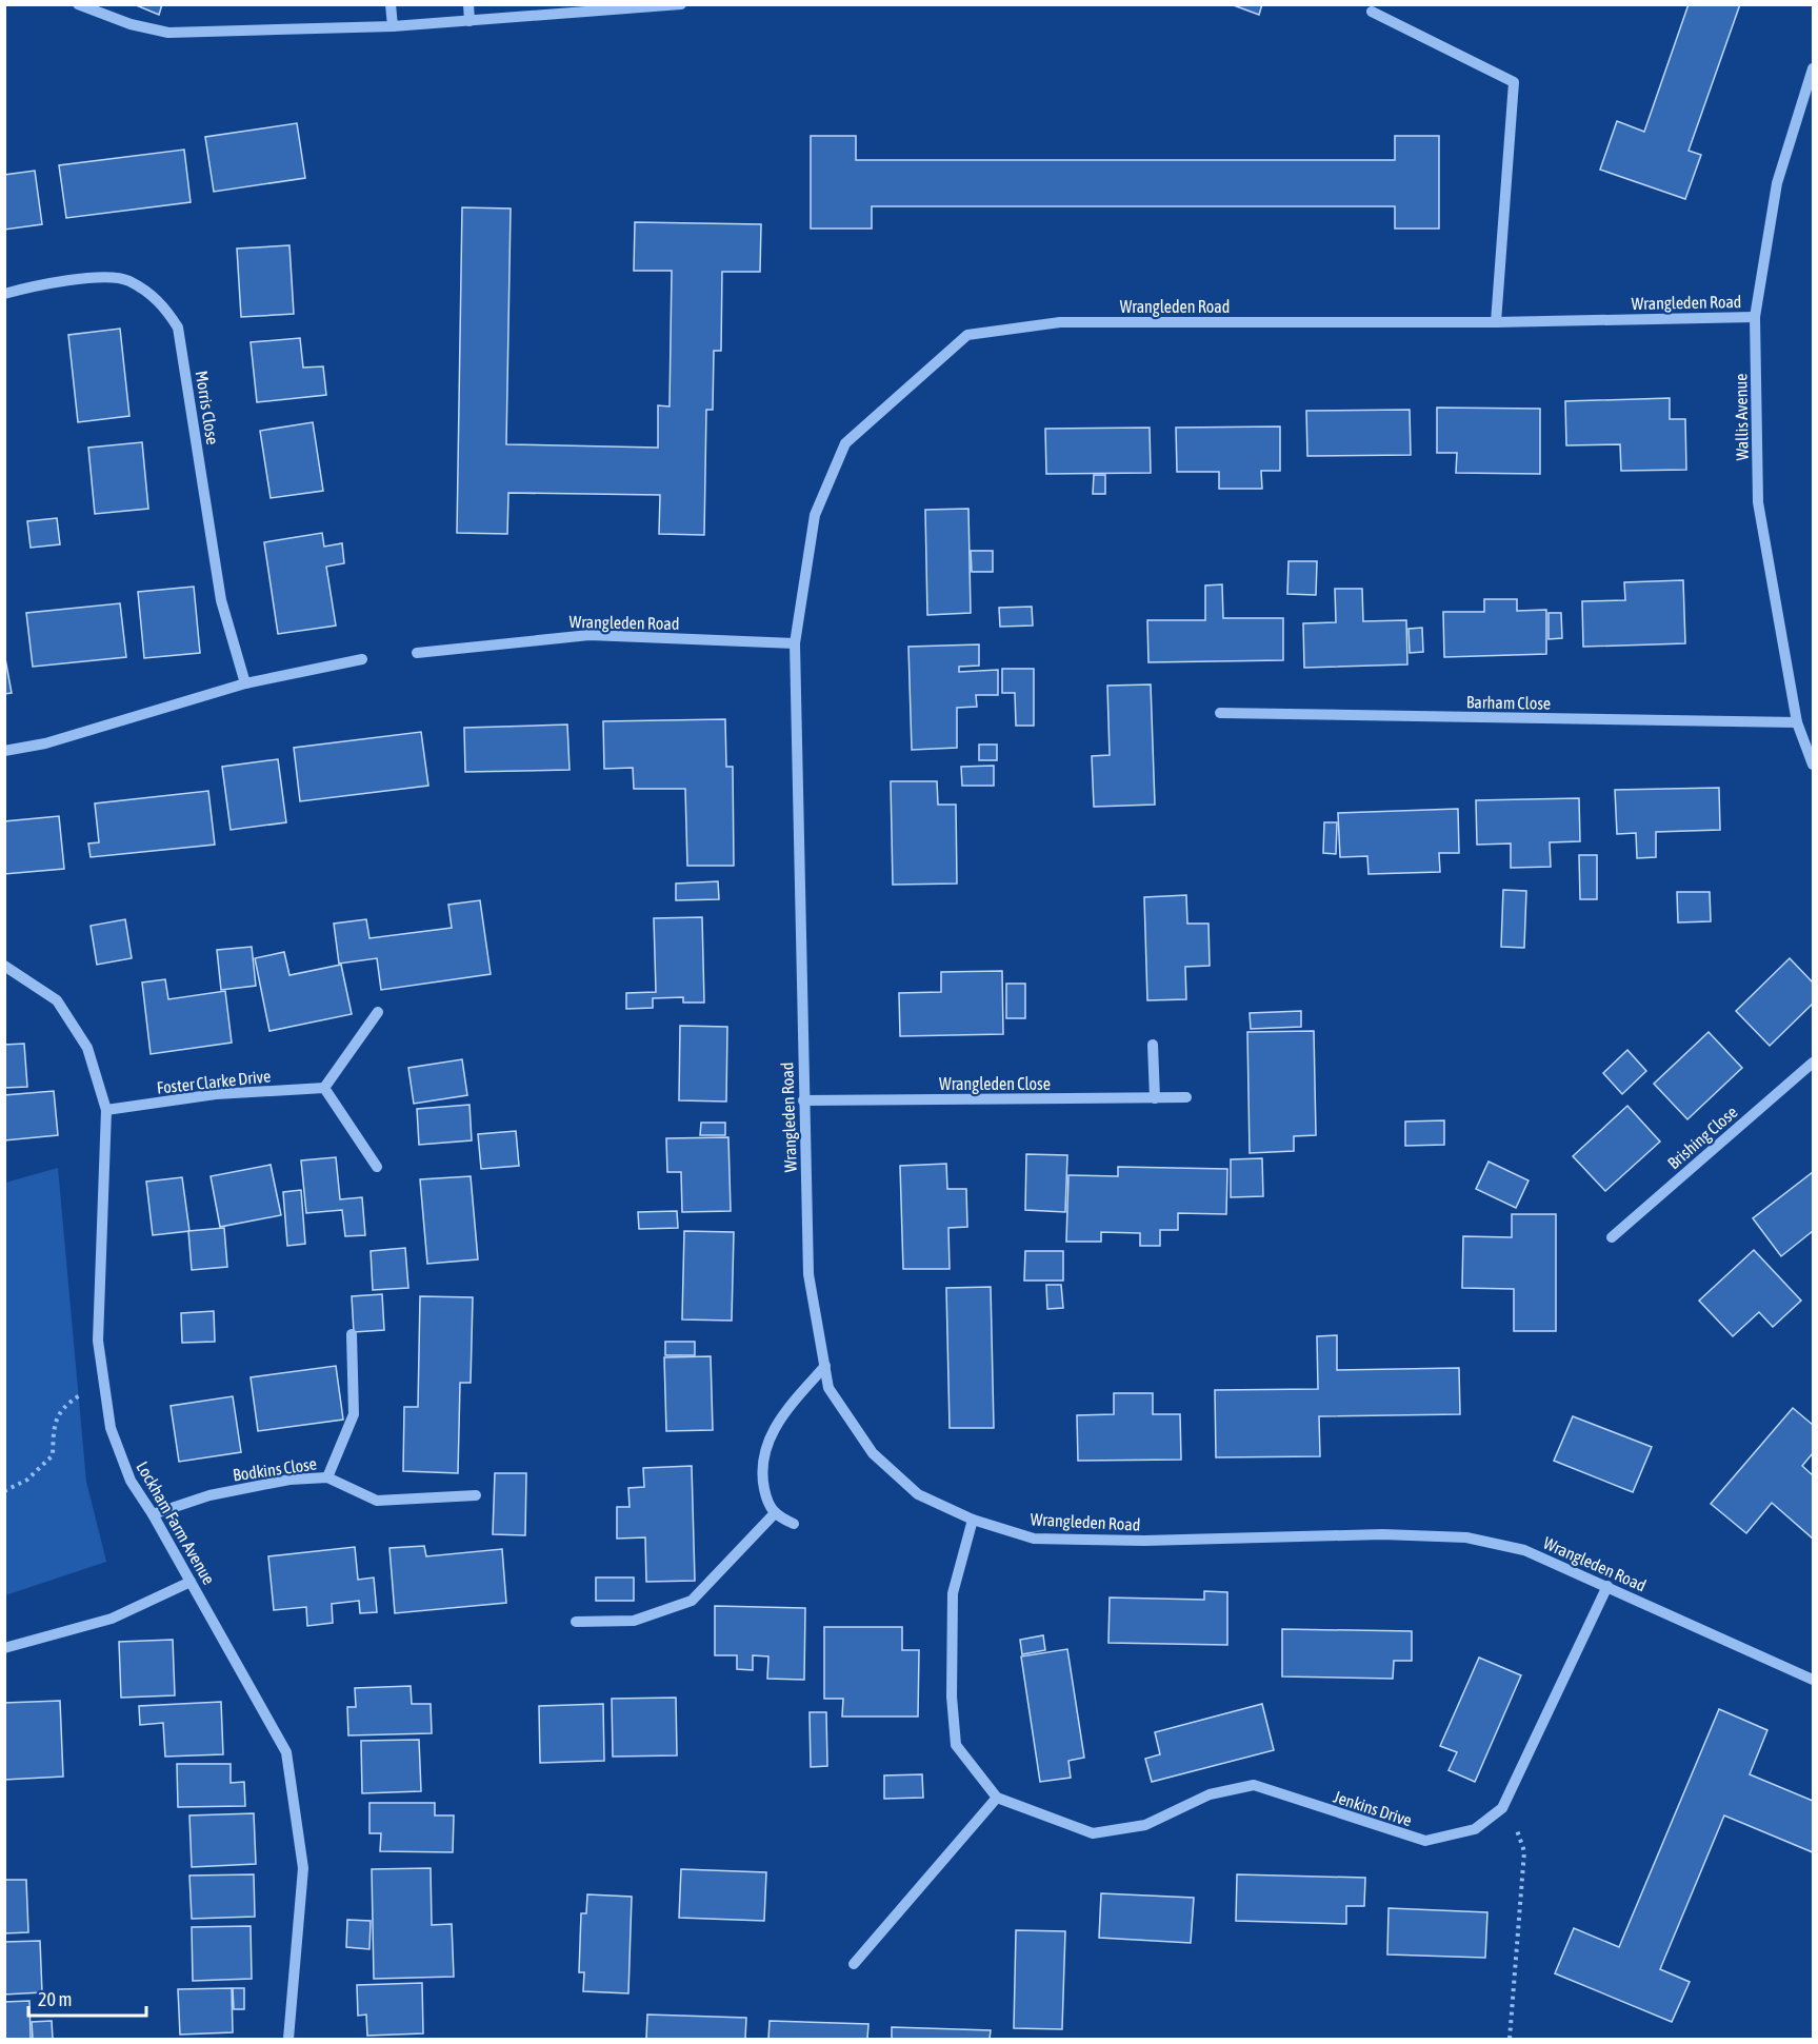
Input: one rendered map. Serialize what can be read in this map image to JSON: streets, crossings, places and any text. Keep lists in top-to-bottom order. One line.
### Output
{"streets":{"street":["Wrangleden Road","Morris Close","Wallis Avenue","Barham Close","Foster Clarke Drive","Wrangleden Close","Brishing Close","Bodkins Close","Lockham Farm Avenue","Jenkins Drive"]},"crossings":[["Wrangleden Road","Wallis Avenue"],["Wrangleden Road","Wrangleden Close"],["Wrangleden Road","Jenkins Drive"],["Wallis Avenue","Barham Close"],["Foster Clarke Drive","Lockham Farm Avenue"],["Bodkins Close","Lockham Farm Avenue"]],"scale_bar":"20 m"}
